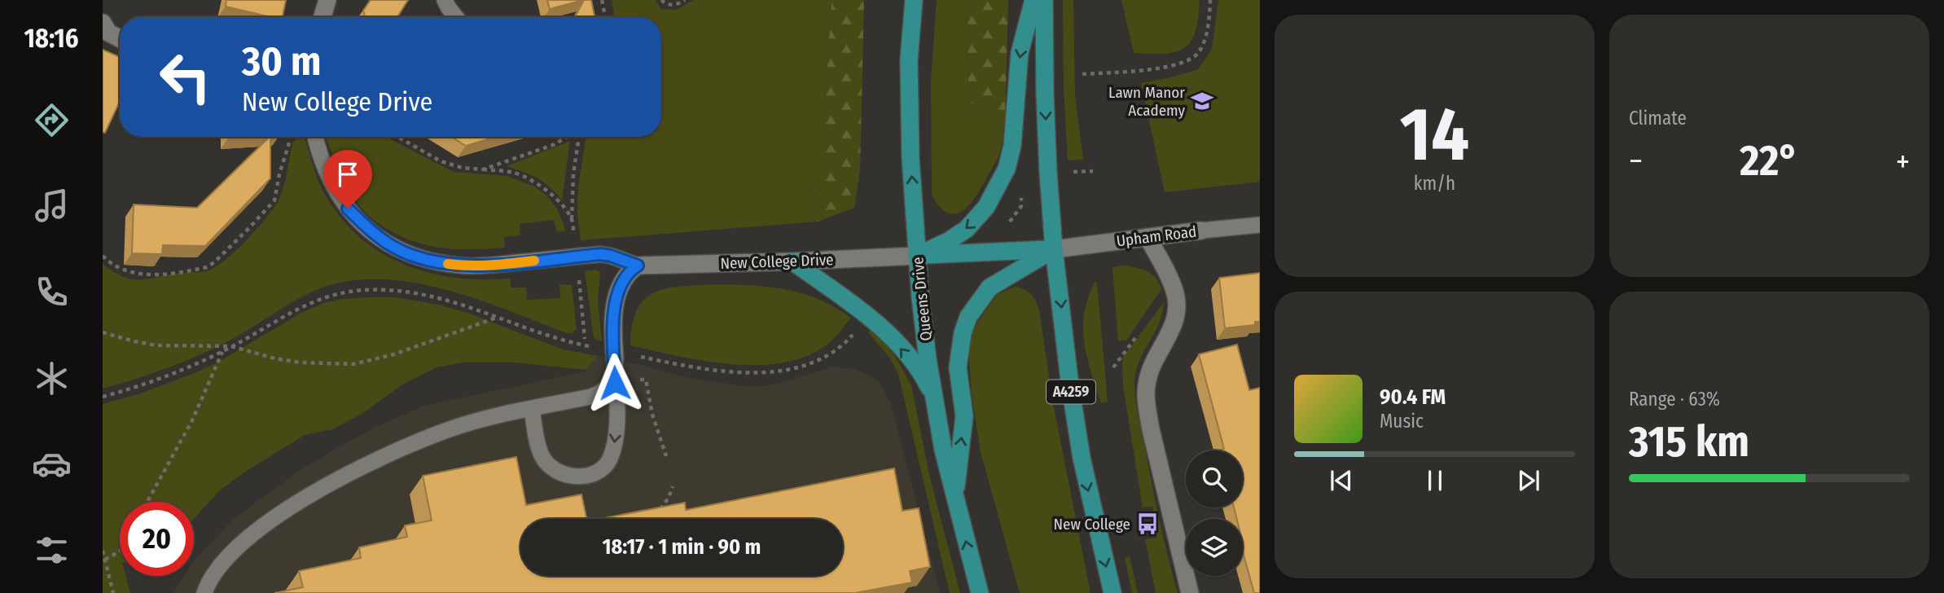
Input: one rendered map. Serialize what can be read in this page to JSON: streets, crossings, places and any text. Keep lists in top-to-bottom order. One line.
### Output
{"streets":{"main road":["Queens Drive","A4259"],"street":["Upham Road","New College Drive"]},"crossings":[["Upham Road","A4259"],["New College Drive","Queens Drive"]],"places":{"school or university":["Lawn Manor Academy"],"bus stop":["New College"]},"page":{"tabs":"18:16","tile":[["14","km/h"],"Climate",["Range · 63%","315 km"]],"turn":["30 m","New College Drive"],"heat":["−","22°","+"],"song":["90.4 FM","Music"],"limit":"20","trip":"18:17 · 1 min · 90 m"}}
